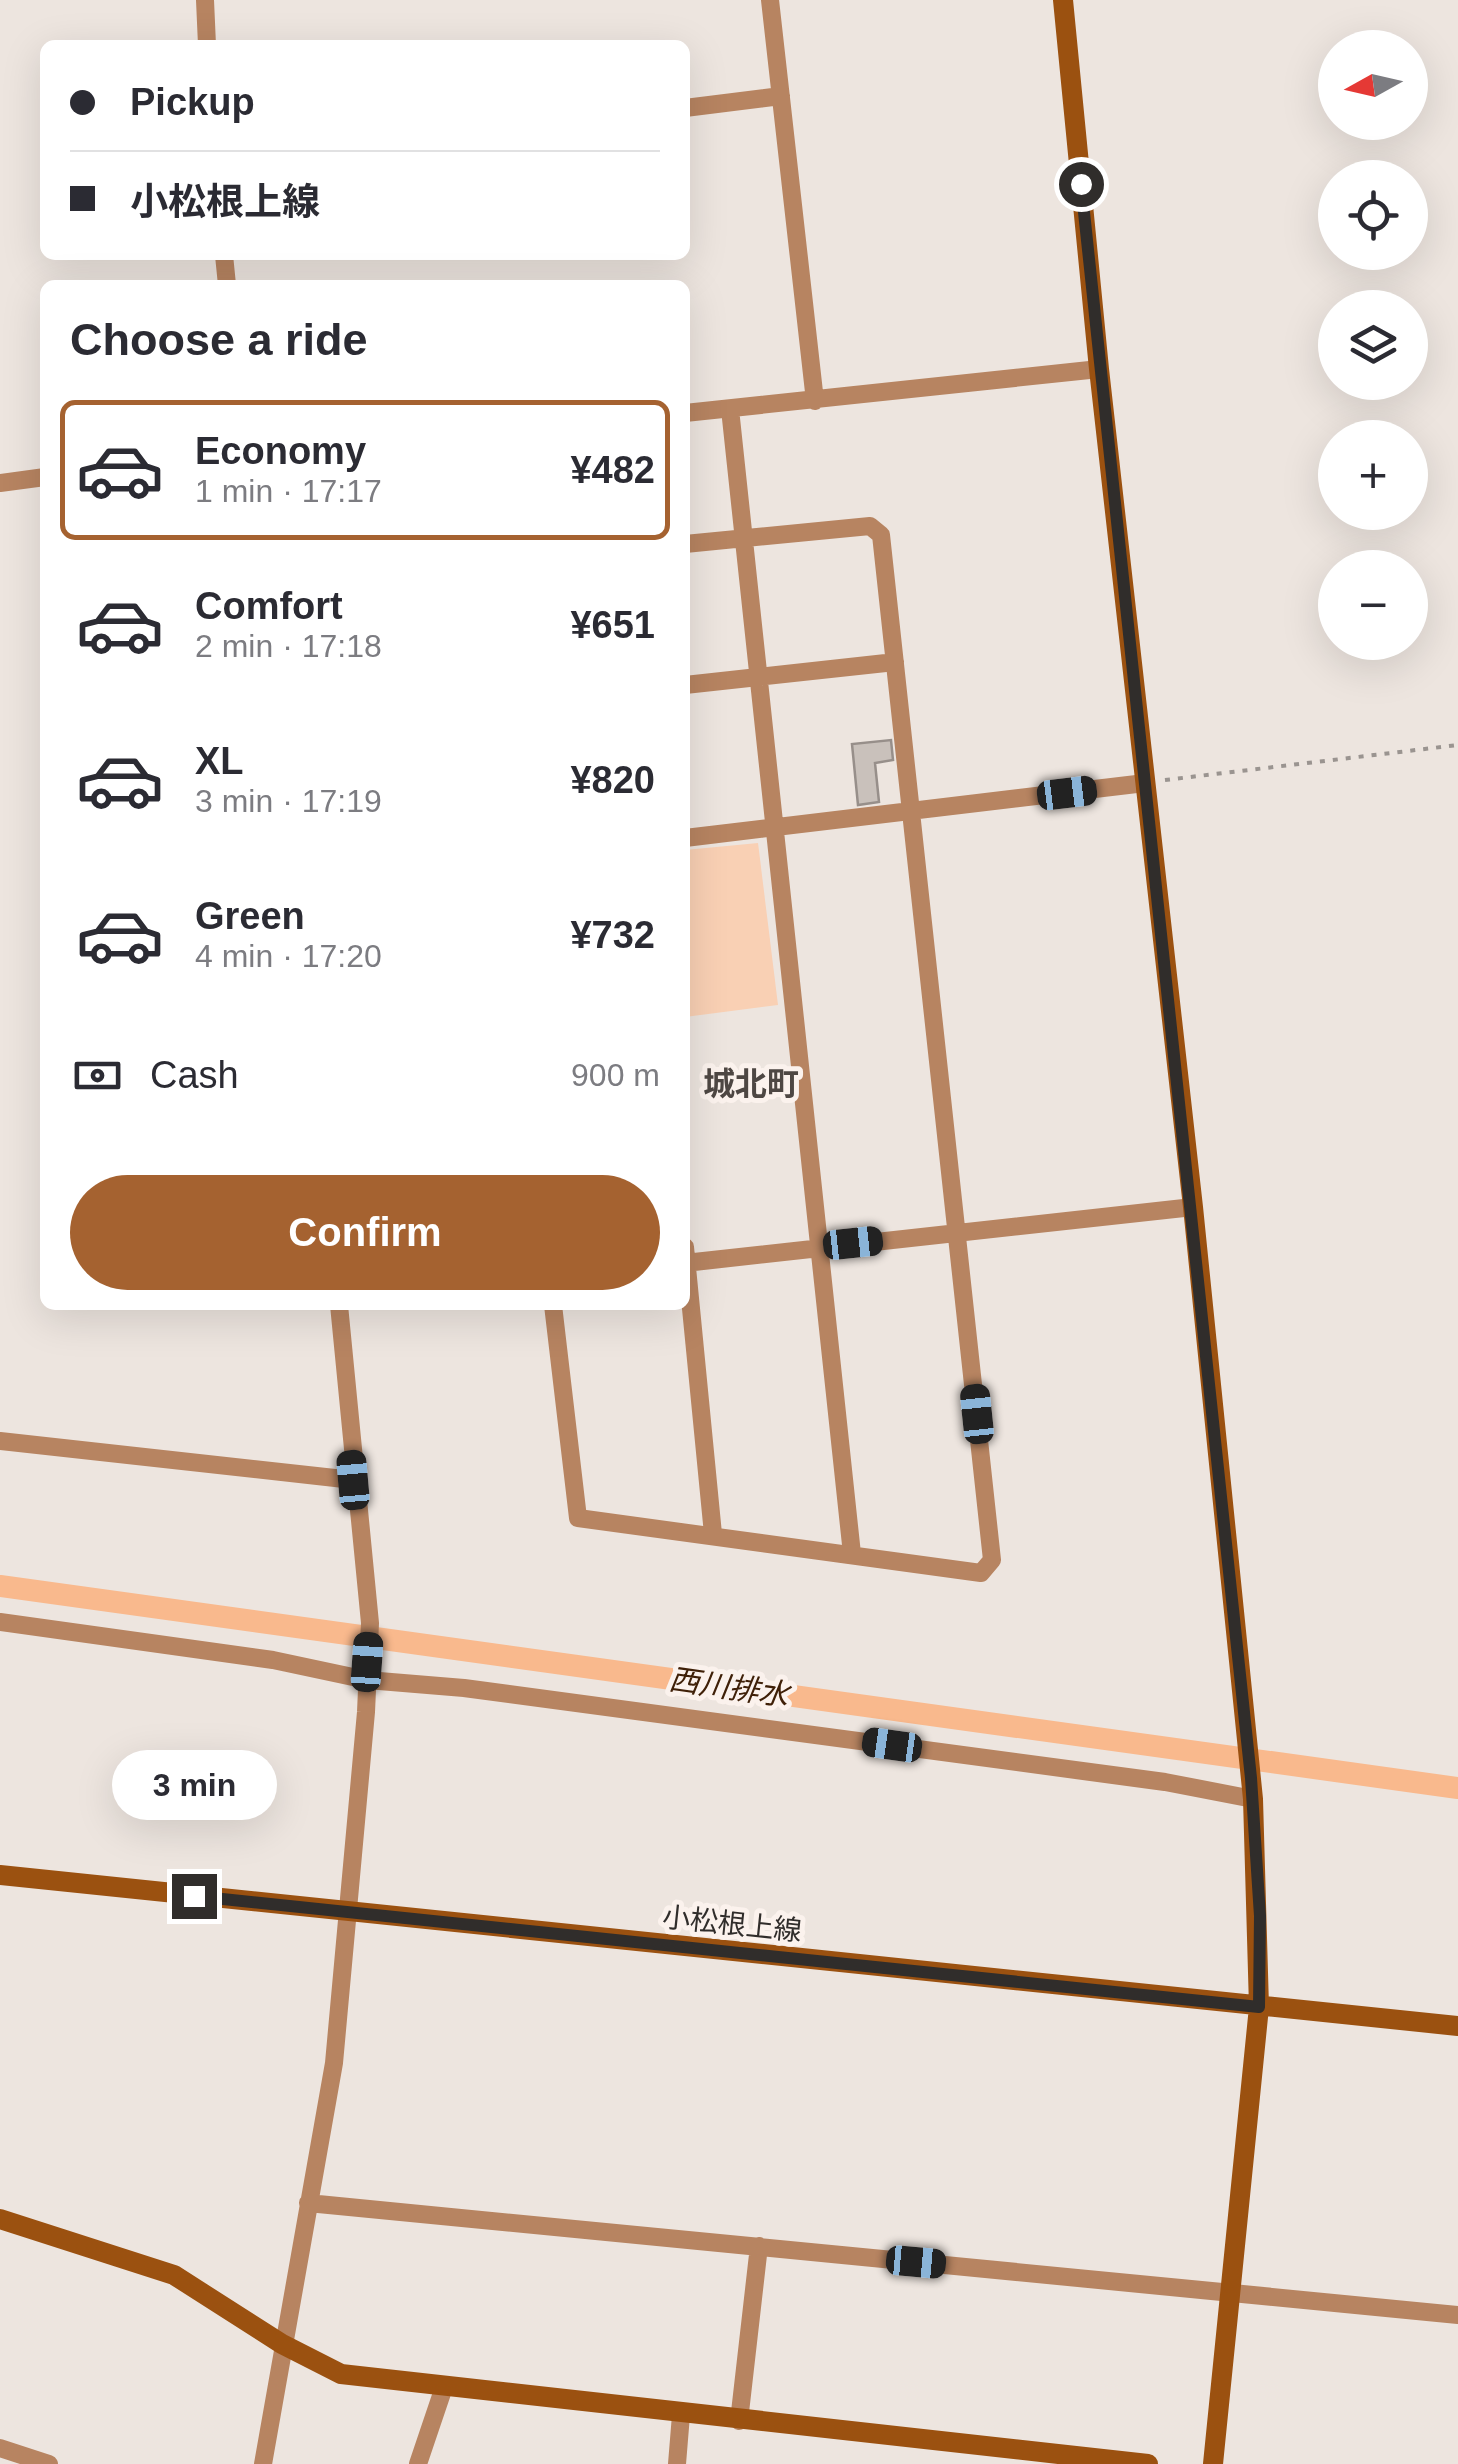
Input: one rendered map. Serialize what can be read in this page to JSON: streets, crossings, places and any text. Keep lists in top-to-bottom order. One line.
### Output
{"streets":{"street":["小松根上線"]},"districts":["城北町"],"water":["西川排水"],"north":"left","page":{"map_buttons":["+","−"],"banner":["Pickup","小松根上線"],"heading":"Choose a ride","list":[{"name":"Economy","note":"1 min · 17:17","value":"¥482"},{"name":"Comfort","note":"2 min · 17:18","value":"¥651"},{"name":"XL","note":"3 min · 17:19","value":"¥820"},{"name":"Green","note":"4 min · 17:20","value":"¥732"}],"pay":["Cash","900 m"],"buttons":"Confirm","bubble":"3 min"}}
